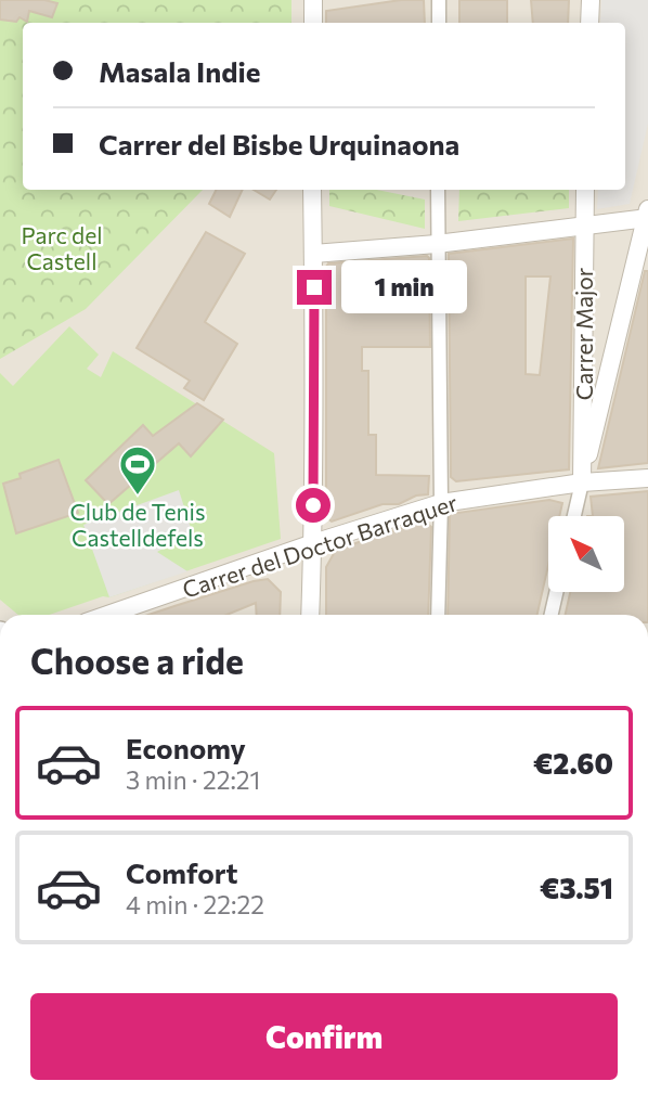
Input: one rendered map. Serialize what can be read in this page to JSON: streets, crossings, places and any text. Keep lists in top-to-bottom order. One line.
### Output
{"streets":{"street":["Carrer Major","Carrer del Doctor Barraquer"]},"crossings":[["Carrer Major","Carrer del Doctor Barraquer"]],"parks":["Parc del Castell"],"places":{"sports":["Club de Tenis Castelldefels"]},"north":"top left","page":{"banner":["Masala Indie","Carrer del Bisbe Urquinaona"],"bubble":"1 min","heading":"Choose a ride","list":[{"name":"Economy","note":"3 min · 22:21","value":"€2.60"},{"name":"Comfort","note":"4 min · 22:22","value":"€3.51"}],"buttons":"Confirm"}}
